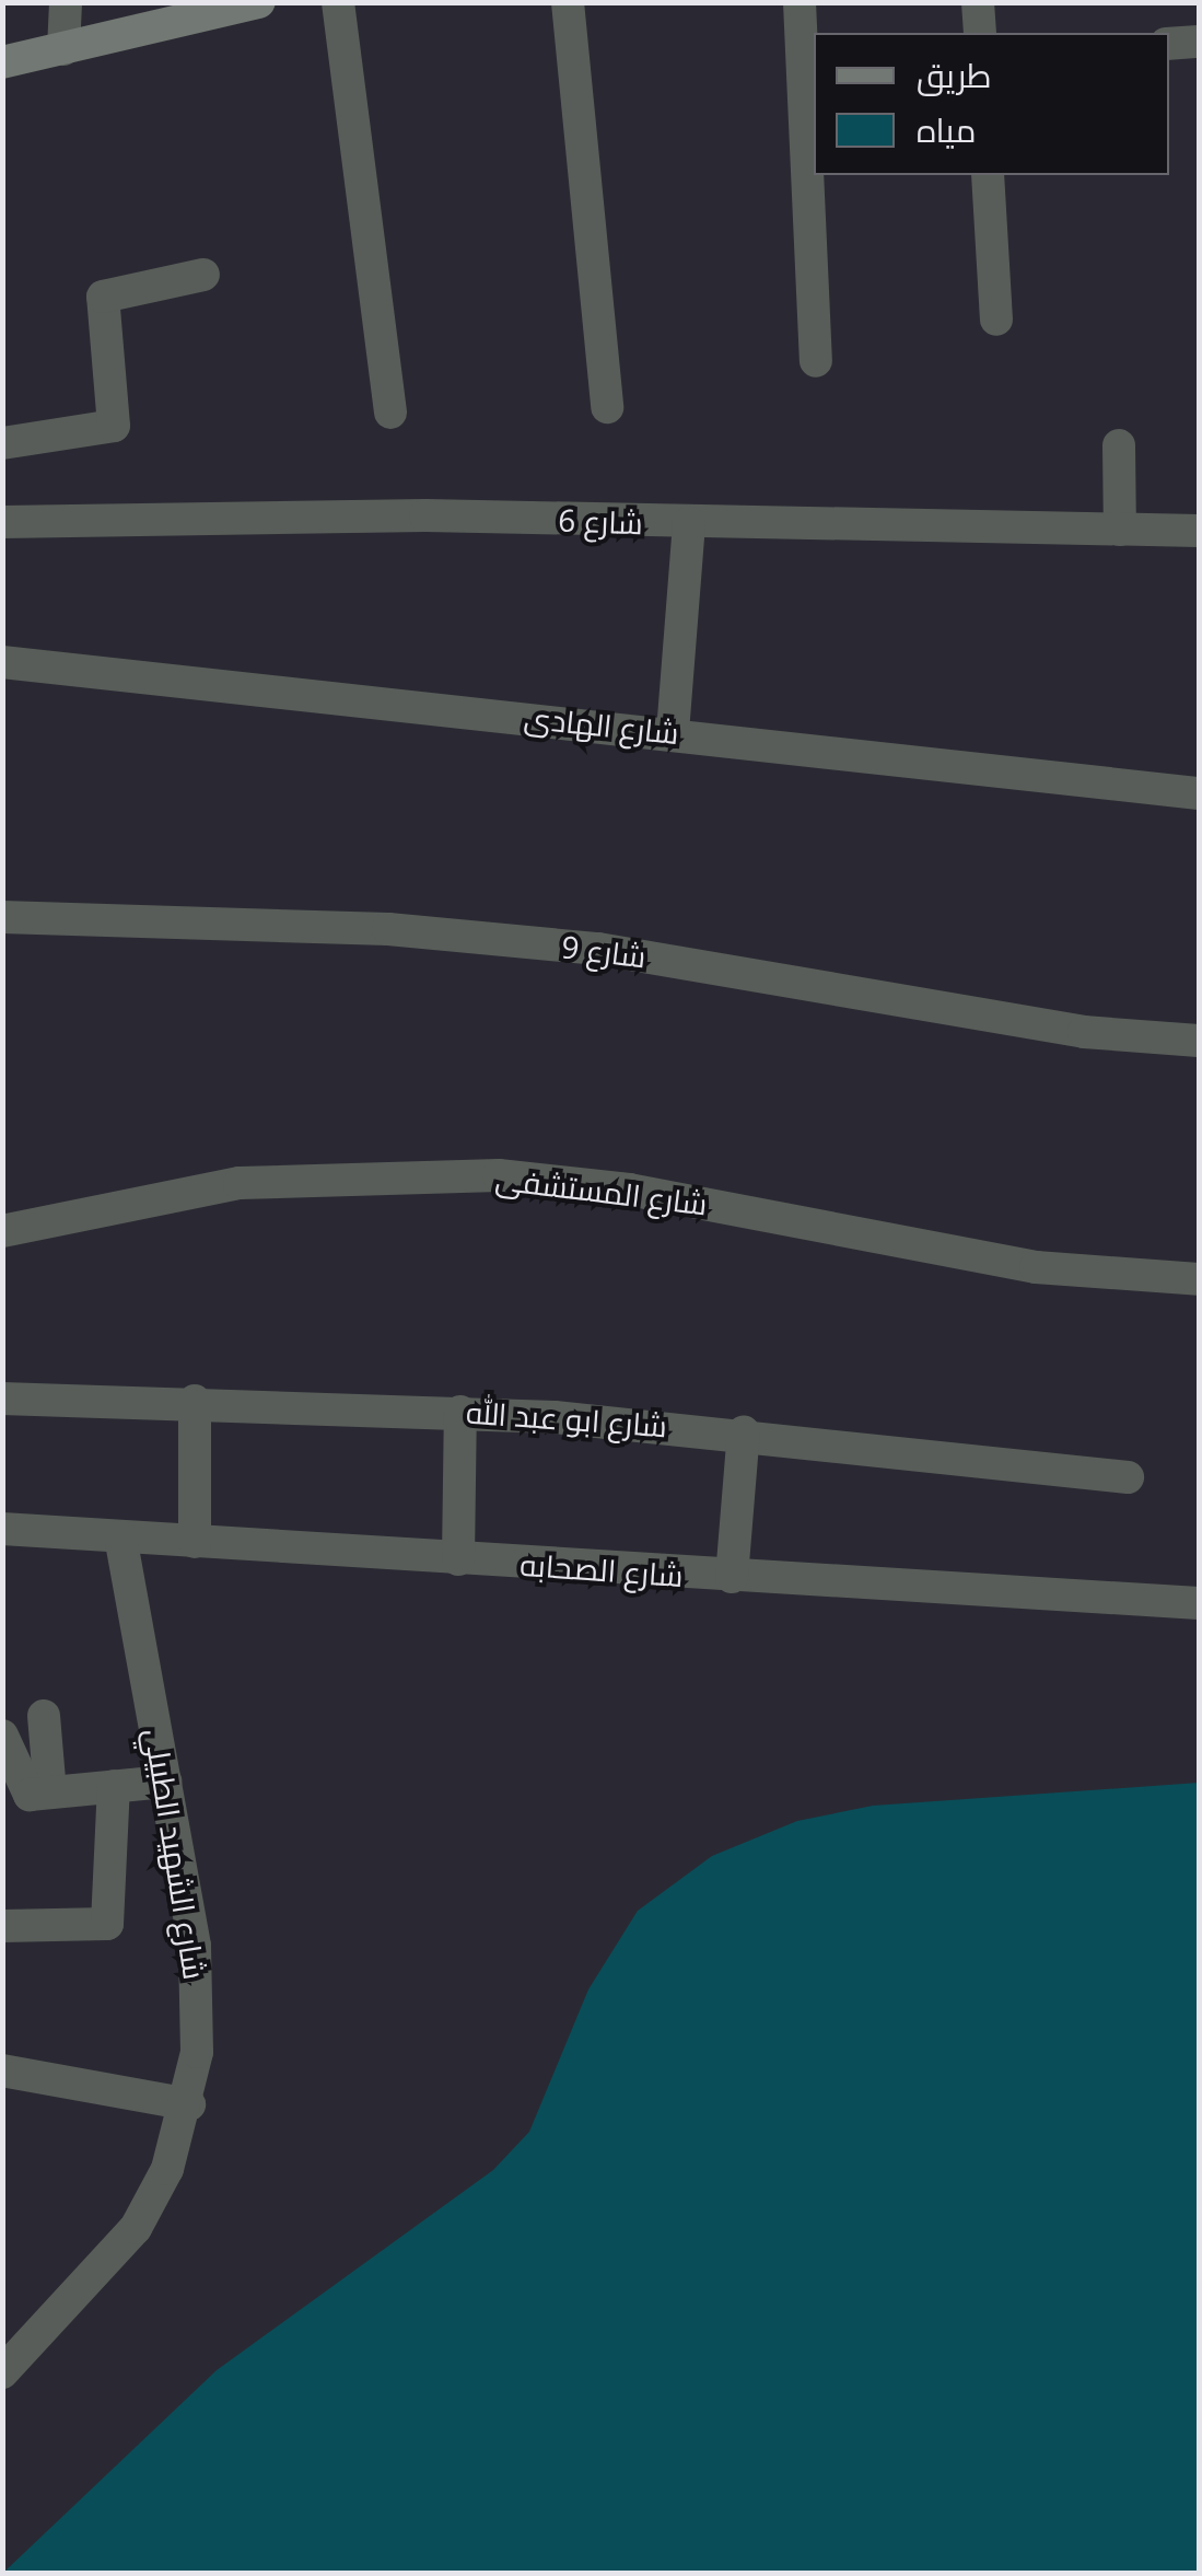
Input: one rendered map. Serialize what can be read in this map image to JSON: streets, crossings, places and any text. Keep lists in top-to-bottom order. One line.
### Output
{"streets":{"street":["شارع 6","شارع الهادى","شارع 9","شارع المستشفى","شارع ابو عبد الله","شارع الصحابه","شارع الشهيد الطبيلي"]},"crossings":[["شارع الصحابه","شارع الشهيد الطبيلي"]],"legend":["طريق","مياه"]}
